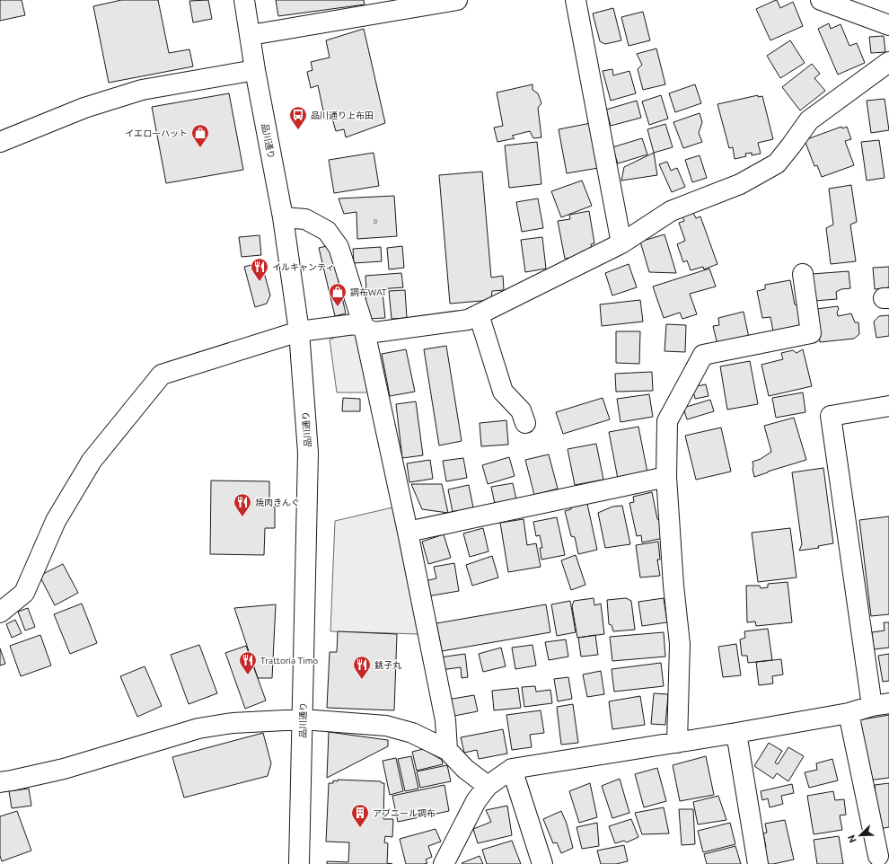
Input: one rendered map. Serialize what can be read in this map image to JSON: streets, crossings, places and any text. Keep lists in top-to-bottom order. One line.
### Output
{"streets":{"street":["品川通り"]},"places":{"bus stop":["品川通り上布田"],"shop":["イエローハット","調布WAT"],"restaurant":["イルキャンティ","焼肉きんぐ","Trattoria Timo","銚子丸"],"building":["アブニール調布"]},"house_numbers":["8"],"north":"bottom left"}
